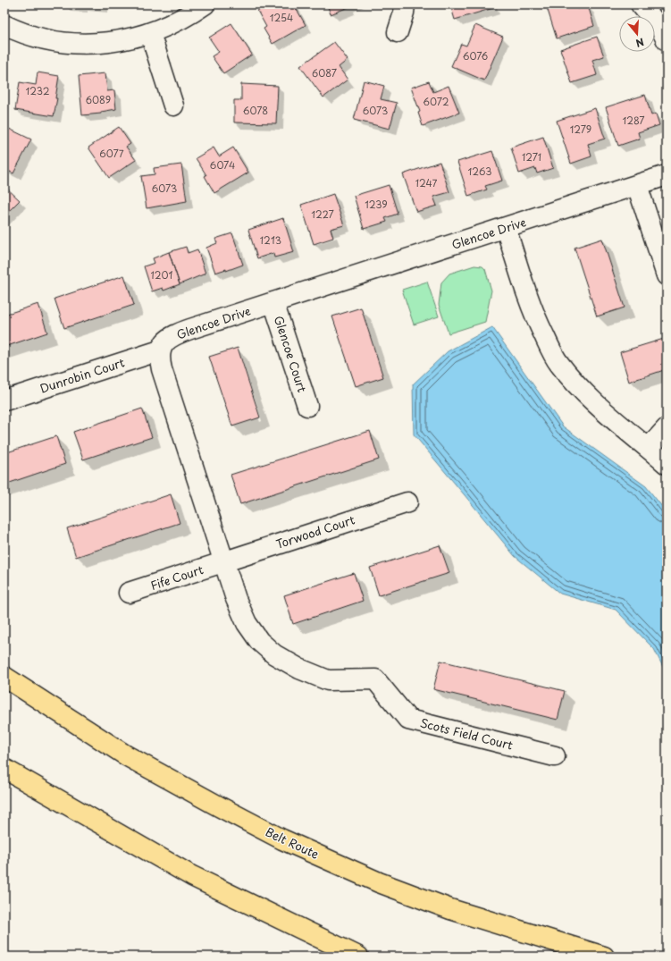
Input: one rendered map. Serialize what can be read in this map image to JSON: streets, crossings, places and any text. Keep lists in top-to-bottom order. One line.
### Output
{"streets":{"highway":["Belt Route"],"street":["Glencoe Drive","Glencoe Court","Dunrobin Court","Torwood Court","Fife Court","Scots Field Court"]},"crossings":[["Glencoe Drive","Glencoe Court"],["Glencoe Drive","Dunrobin Court"],["Torwood Court","Fife Court"],["Torwood Court","Scots Field Court"],["Fife Court","Scots Field Court"]],"house_numbers":["1254","6076","6087","1232","6089","6072","6078","6073","1287","1279","6077","1271","6074","1263","1247","6073","1239","1227","1213","1201"],"north":"bottom"}
